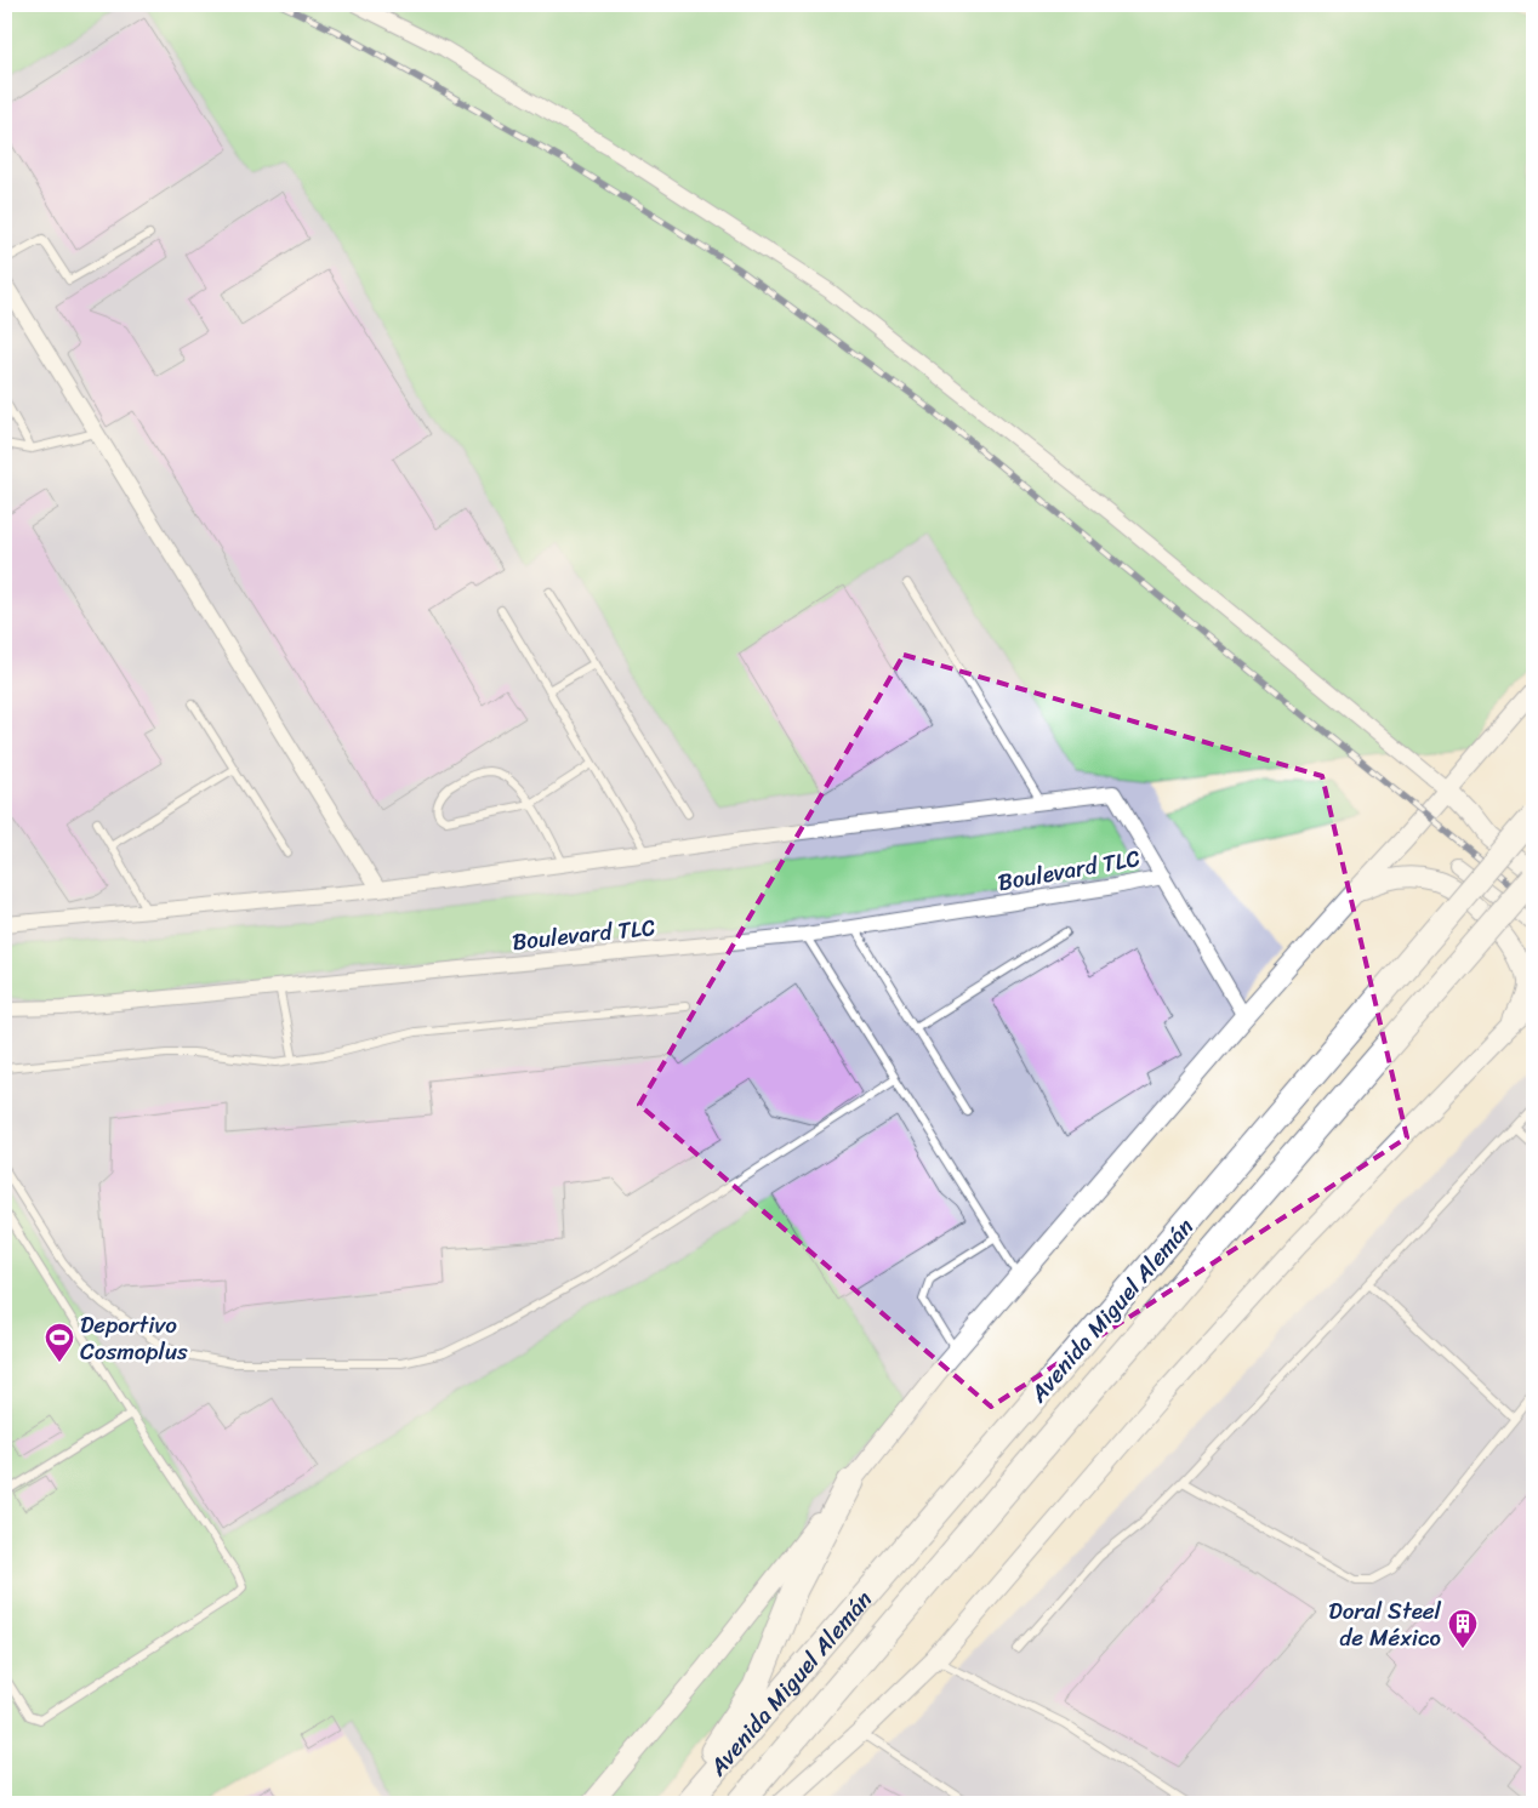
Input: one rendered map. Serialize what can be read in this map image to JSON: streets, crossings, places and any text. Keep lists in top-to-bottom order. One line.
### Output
{"streets":{"highway":["Avenida Miguel Alemán"],"street":["Boulevard TLC"]},"places":{"sports":["Deportivo Cosmoplus"],"building":["Doral Steel de México"]}}
